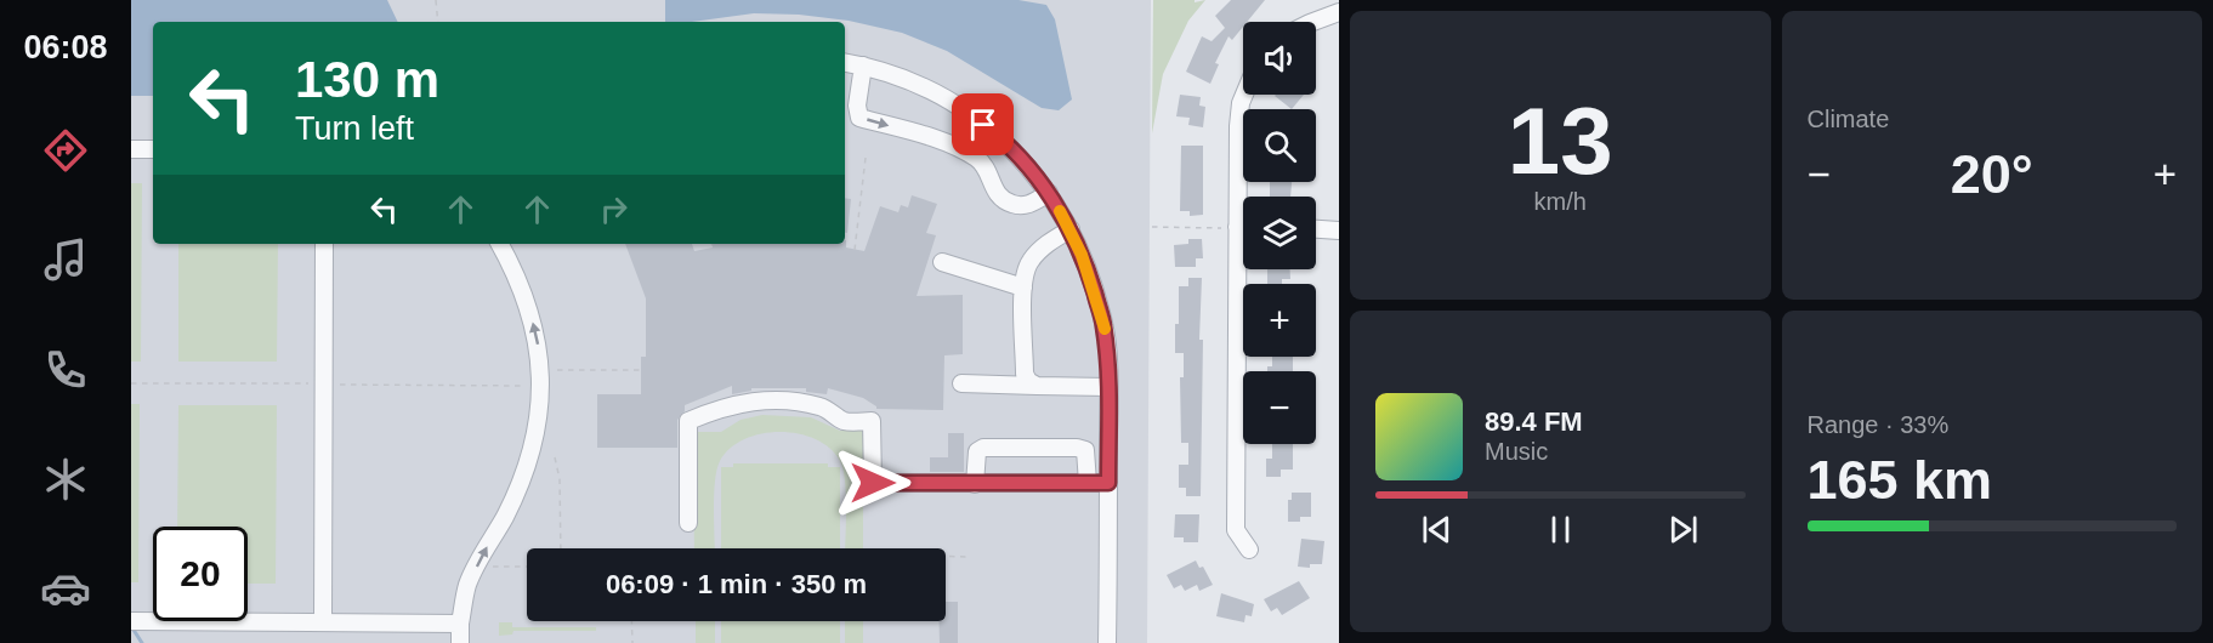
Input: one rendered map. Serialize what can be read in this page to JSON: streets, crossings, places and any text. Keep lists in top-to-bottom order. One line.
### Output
{"page":{"tabs":"06:08","tile":[["13","km/h"],"Climate",["Range · 33%","165 km"]],"map_buttons":["+","−"],"turn":["130 m","Turn left"],"heat":["−","20°","+"],"song":["89.4 FM","Music"],"limit":"20","trip":"06:09 · 1 min · 350 m"}}
